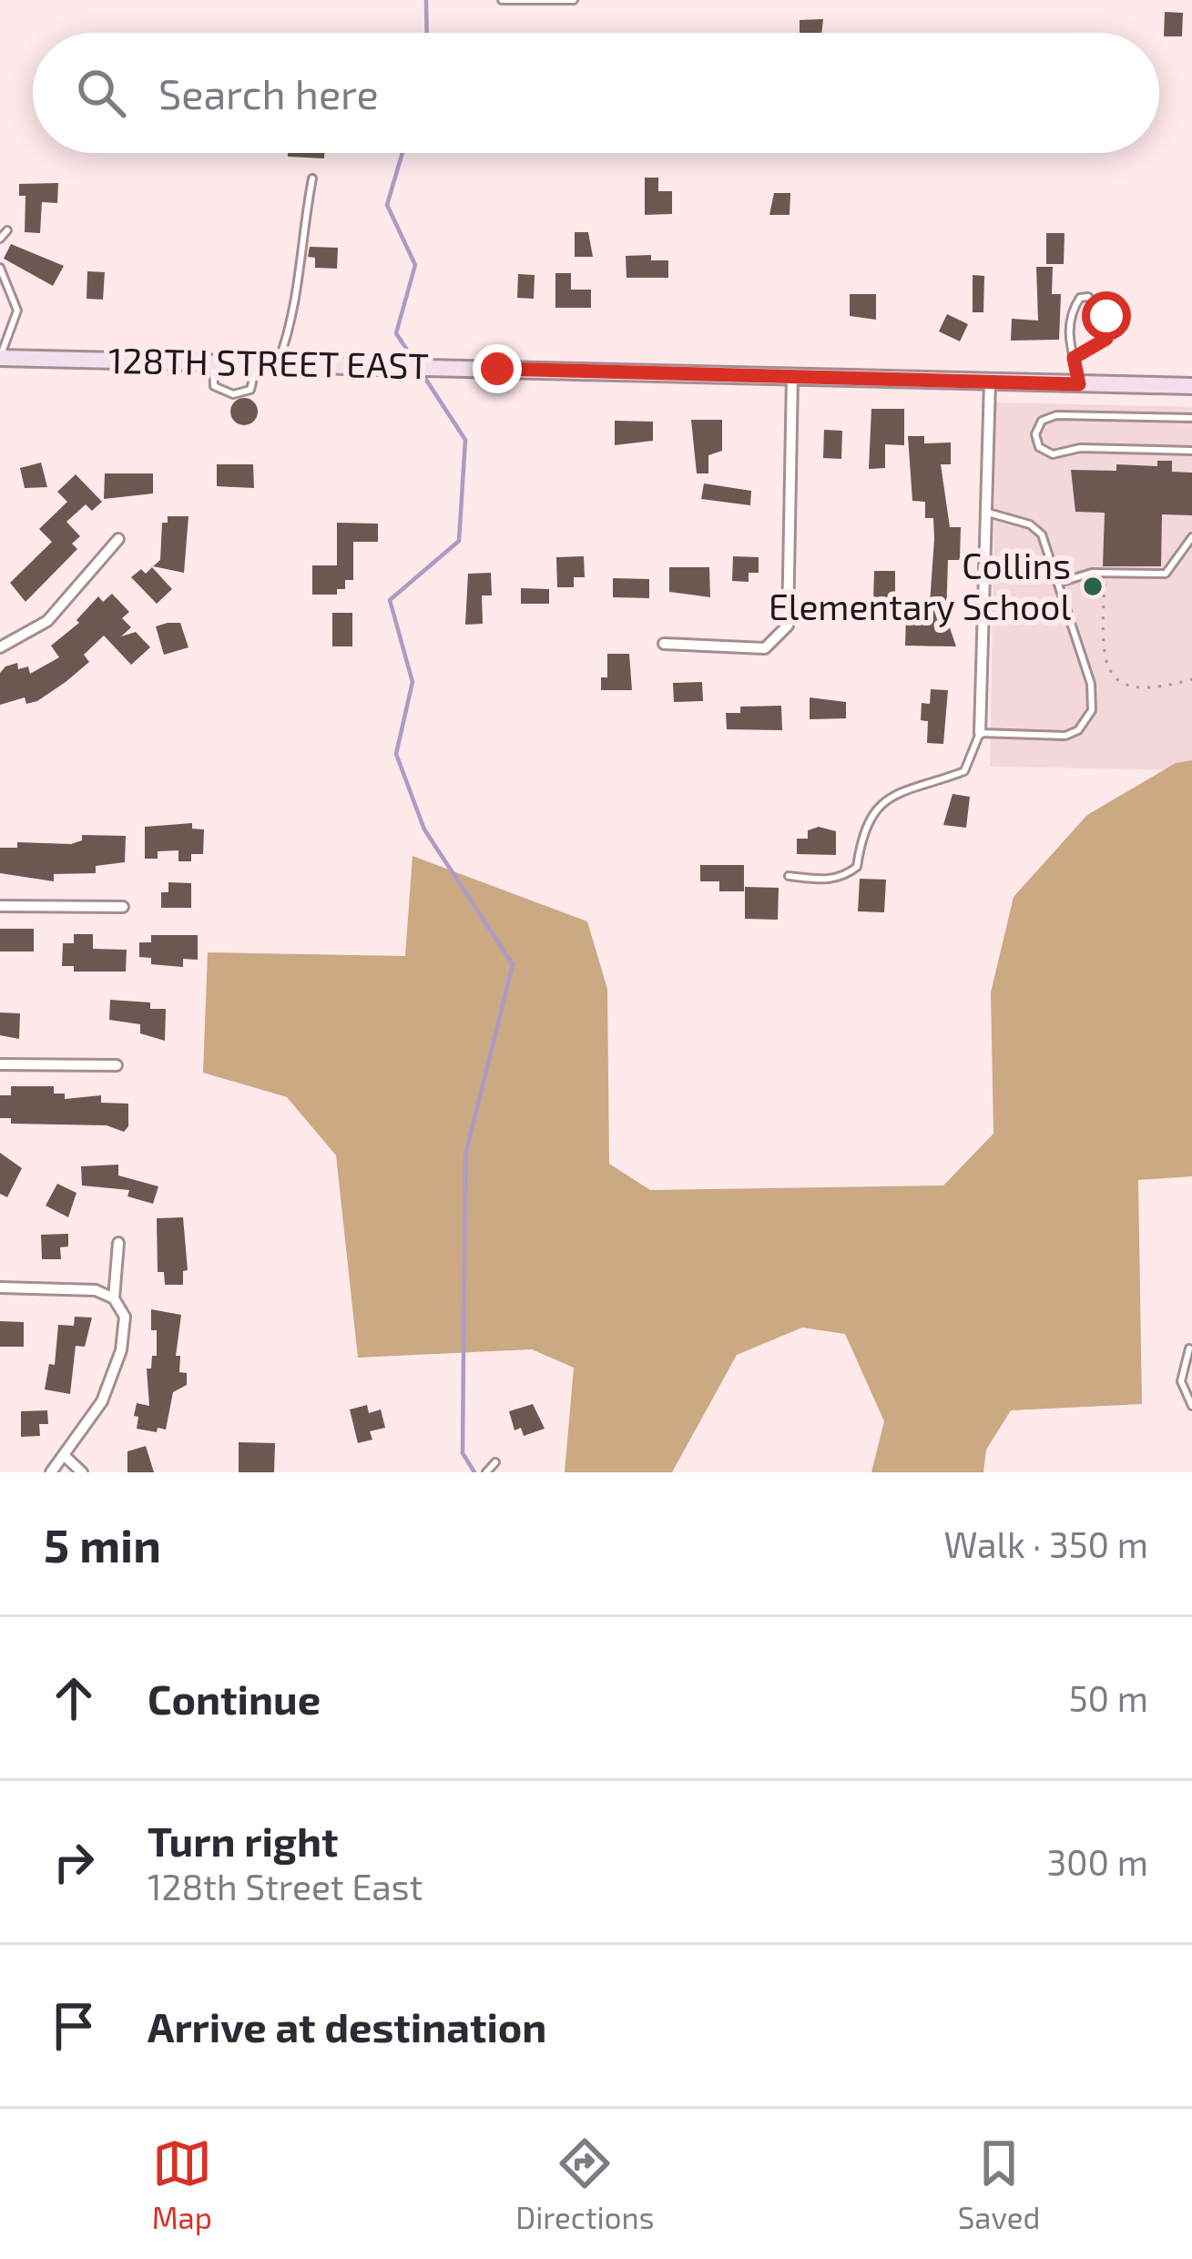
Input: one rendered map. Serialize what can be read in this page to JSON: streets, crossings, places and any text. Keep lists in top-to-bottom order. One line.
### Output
{"streets":{"street":["128TH STREET EAST"]},"places":["Collins Elementary School"],"page":{"search":"Search here","heading":["5 min","Walk · 350 m"],"list":[["Continue","50 m"],["Turn right","128th Street East","300 m"],"Arrive at destination"],"nav":["Map","Directions","Saved"]}}
